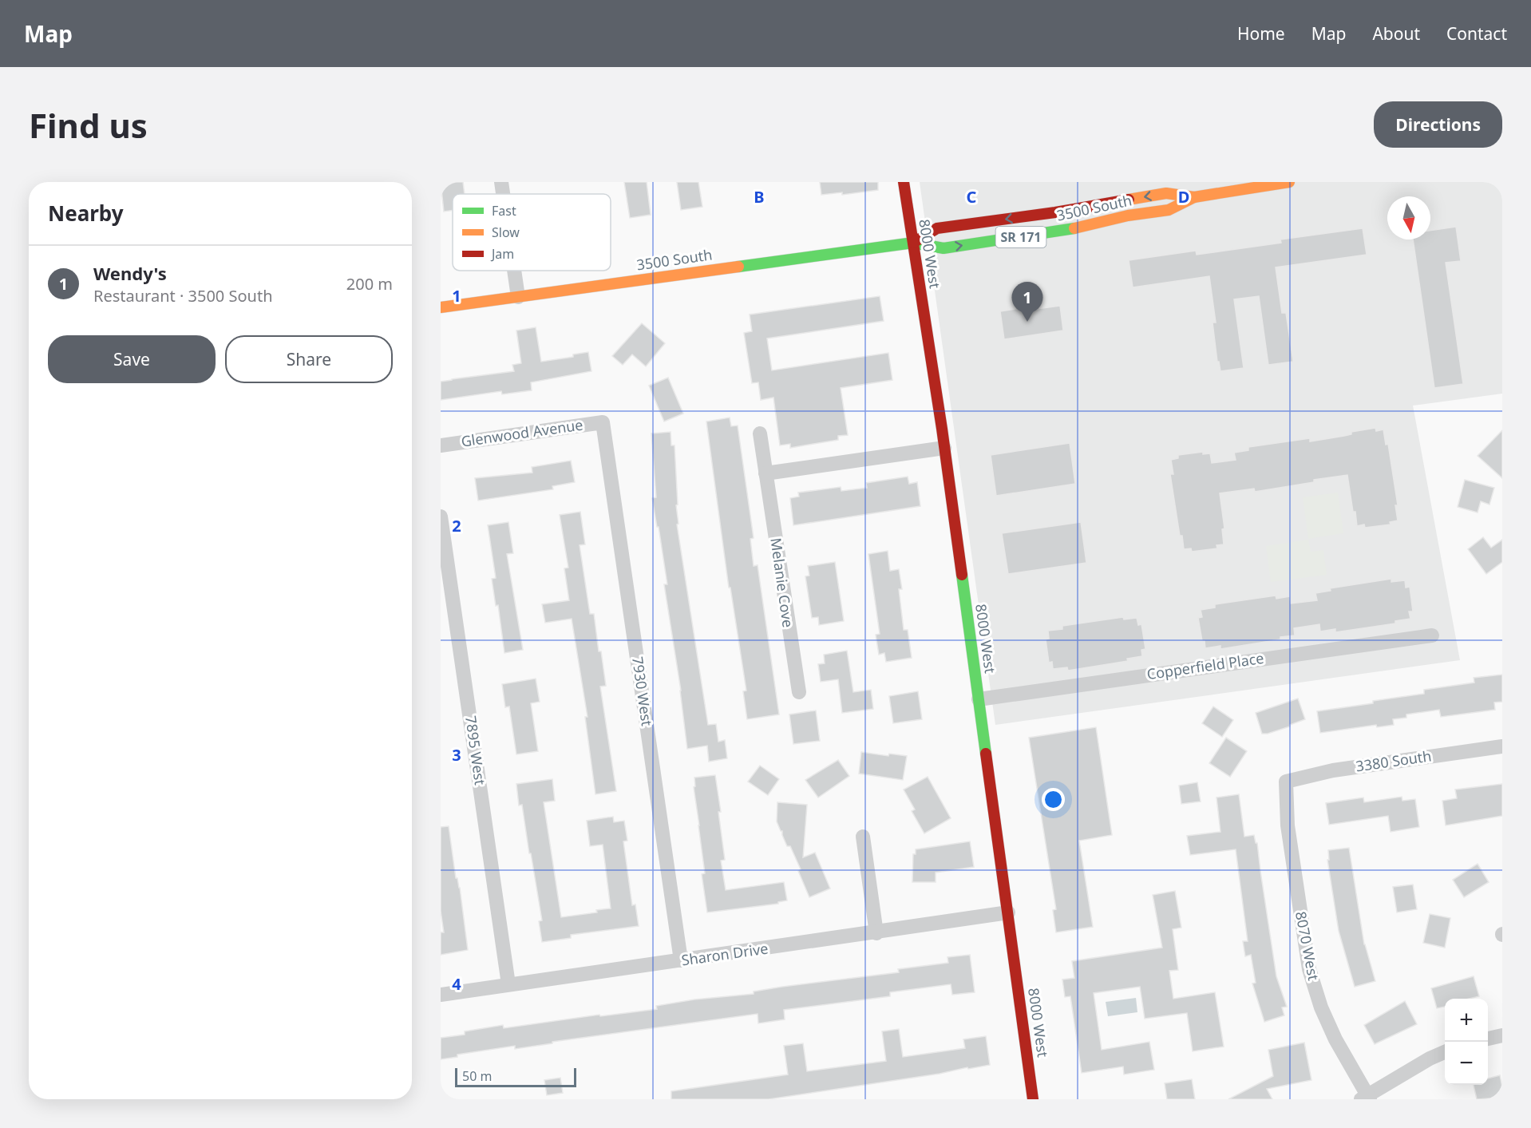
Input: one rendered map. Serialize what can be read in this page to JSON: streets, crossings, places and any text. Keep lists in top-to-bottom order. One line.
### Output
{"streets":{"main road":["3500 South","SR 171","8000 West"],"street":["Glenwood Avenue","Melanie Cove","Copperfield Place","7930 West","7895 West","3380 South","8070 West","Sharon Drive"]},"crossings":[["3500 South","8000 West"],["8000 West","Copperfield Place"],["8000 West","Sharon Drive"],["Glenwood Avenue","7930 West"],["7930 West","Sharon Drive"],["7895 West","Sharon Drive"],["3380 South","8070 West"]],"legend":["Fast","Slow","Jam"],"scale_bar":"50 m","north":"bottom","page":{"header":"Map","nav":["Home","Map","About","Contact"],"buttons":["Directions",["Save","Share"]],"title":"Find us","heading":"Nearby","list":[{"mark":"1","name":"Wendy's","note":"Restaurant · 3500 South","value":"200 m"}],"pins":"1","map_buttons":["+","−"],"scale":"50 m"},"grid":{"columns":["B","C","D"],"rows":["1","2","3","4"]}}
